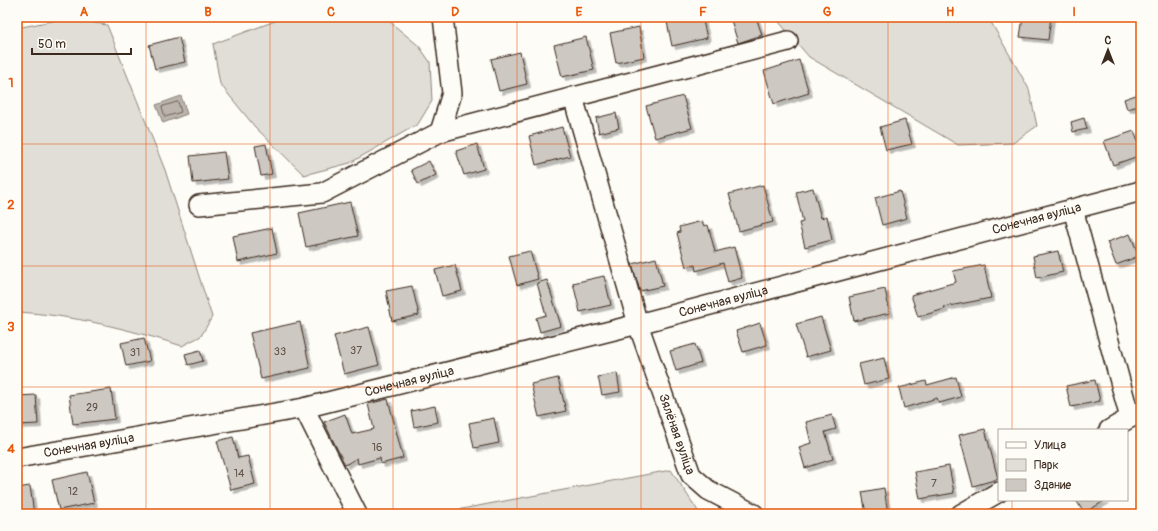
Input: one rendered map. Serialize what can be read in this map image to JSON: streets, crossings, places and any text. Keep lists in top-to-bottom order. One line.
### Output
{"streets":{"street":["Сонечная вуліца","Зялёная вуліца"]},"crossings":[["Сонечная вуліца","Зялёная вуліца"]],"house_numbers":["37","33","31","29","16","14","7","12"],"legend":["Улица","Парк","Здание"],"scale_bar":"50 m","north":"top","grid":{"columns":["A","B","C","D","E","F","G","H","I"],"rows":["1","2","3","4"]}}
